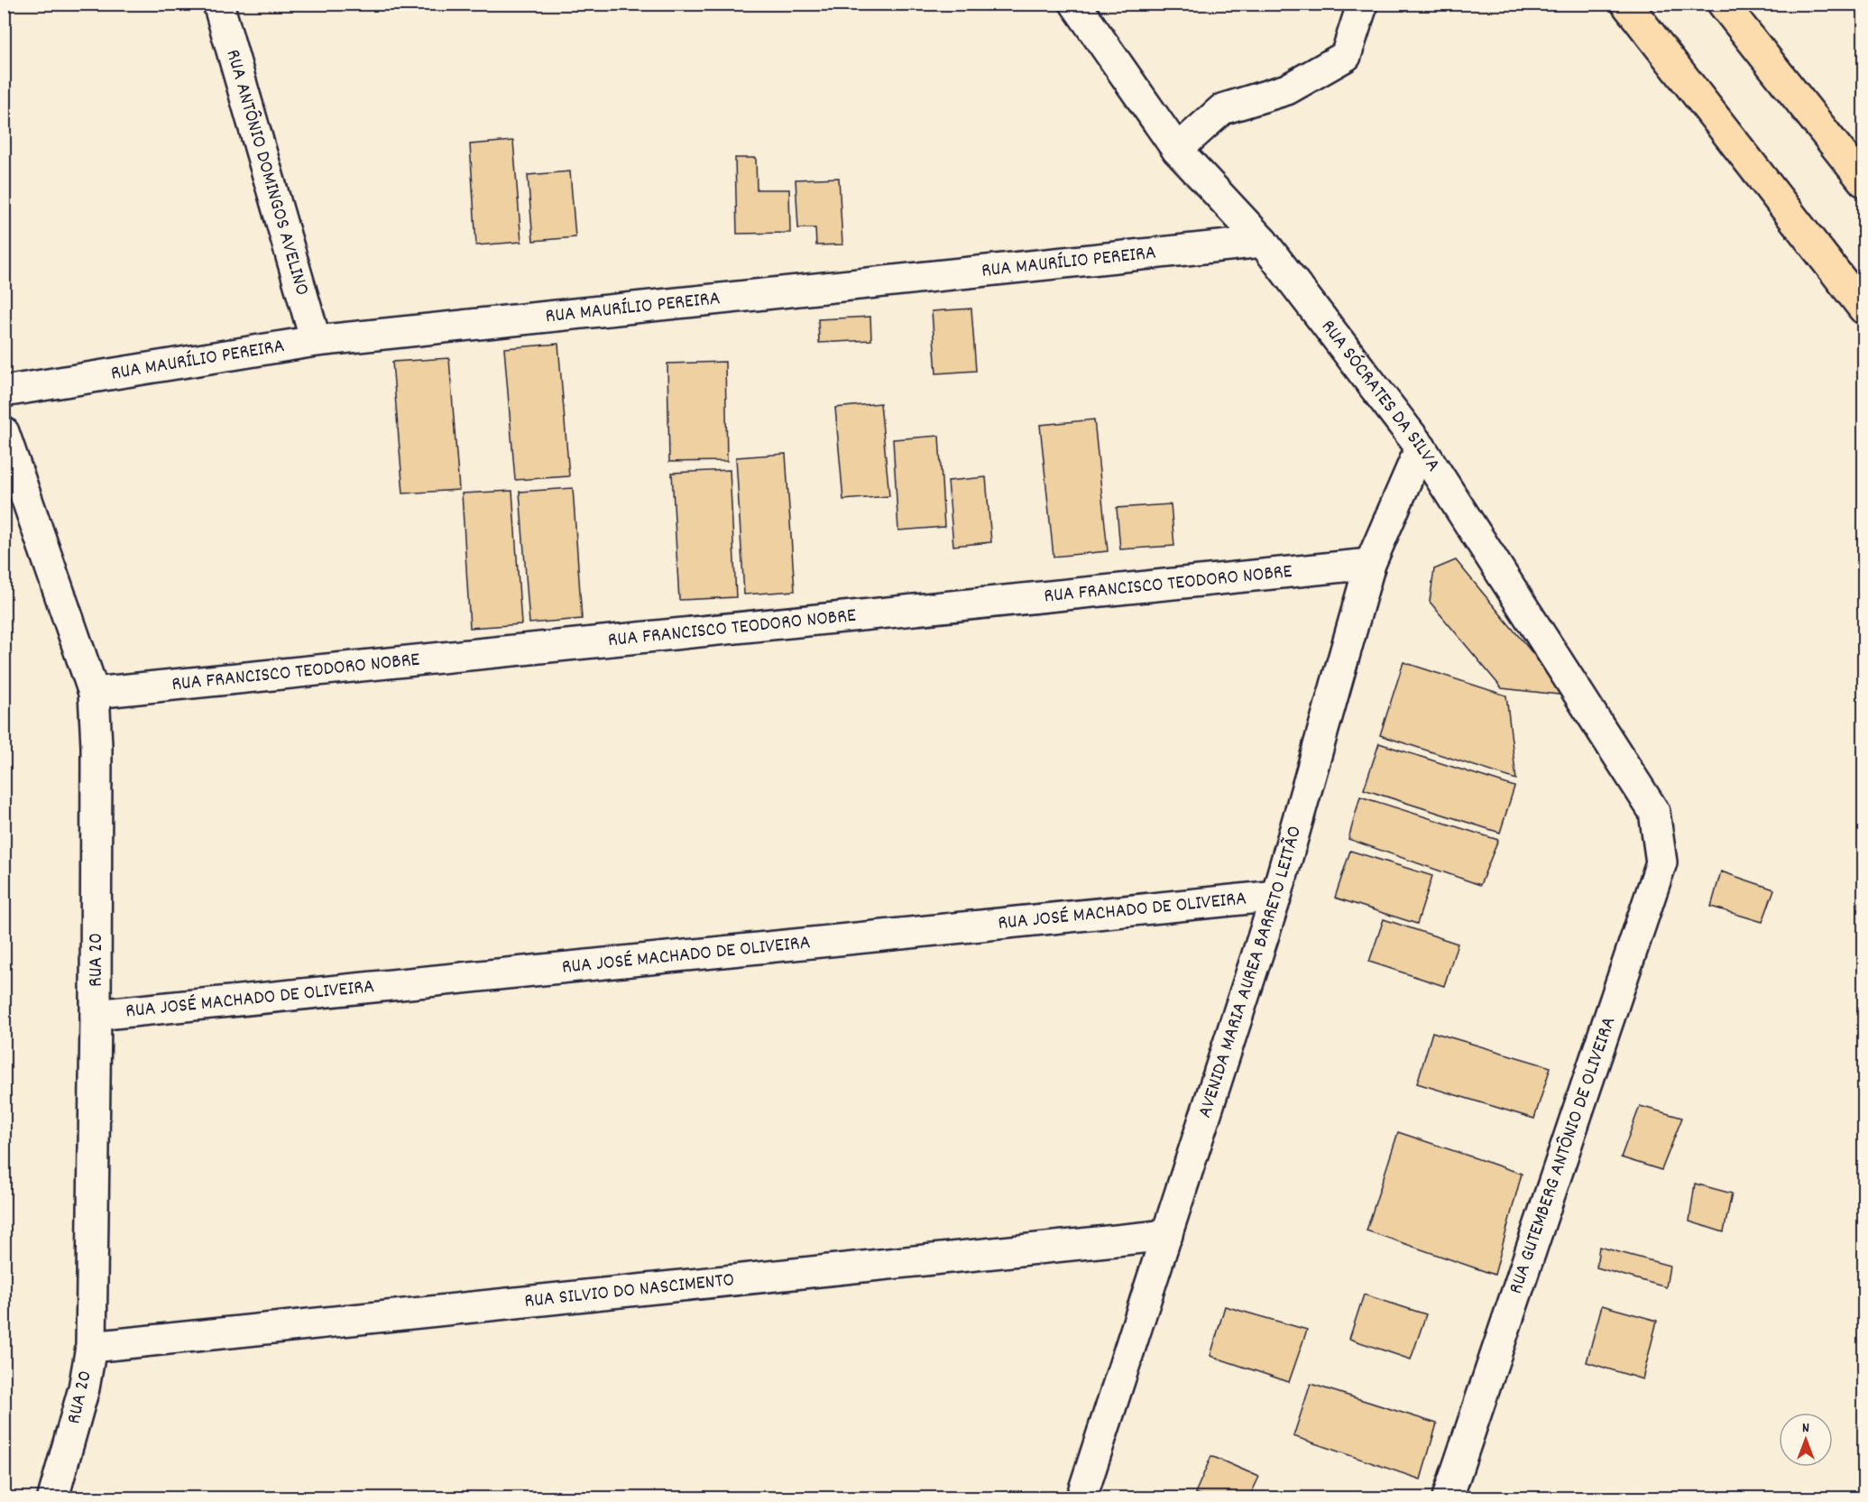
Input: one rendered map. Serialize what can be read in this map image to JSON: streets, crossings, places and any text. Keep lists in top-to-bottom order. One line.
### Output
{"streets":{"street":["RUA ANTÔNIO DOMINGOS AVELINO","RUA MAURÍLIO PEREIRA","RUA SÓCRATES DA SILVA","RUA FRANCISCO TEODORO NOBRE","RUA JOSÉ MACHADO DE OLIVEIRA","RUA 20","AVENIDA MARIA AUREA BARRETO LEITÃO","RUA GUTEMBERG ANTÔNIO DE OLIVEIRA","RUA SILVIO DO NASCIMENTO"]},"crossings":[["RUA ANTÔNIO DOMINGOS AVELINO","RUA MAURÍLIO PEREIRA"],["RUA MAURÍLIO PEREIRA","RUA SÓCRATES DA SILVA"],["RUA SÓCRATES DA SILVA","AVENIDA MARIA AUREA BARRETO LEITÃO"],["RUA SÓCRATES DA SILVA","RUA GUTEMBERG ANTÔNIO DE OLIVEIRA"],["RUA FRANCISCO TEODORO NOBRE","RUA 20"],["RUA FRANCISCO TEODORO NOBRE","AVENIDA MARIA AUREA BARRETO LEITÃO"],["RUA JOSÉ MACHADO DE OLIVEIRA","RUA 20"],["RUA JOSÉ MACHADO DE OLIVEIRA","AVENIDA MARIA AUREA BARRETO LEITÃO"],["RUA 20","RUA SILVIO DO NASCIMENTO"],["AVENIDA MARIA AUREA BARRETO LEITÃO","RUA SILVIO DO NASCIMENTO"]],"north":"top"}
